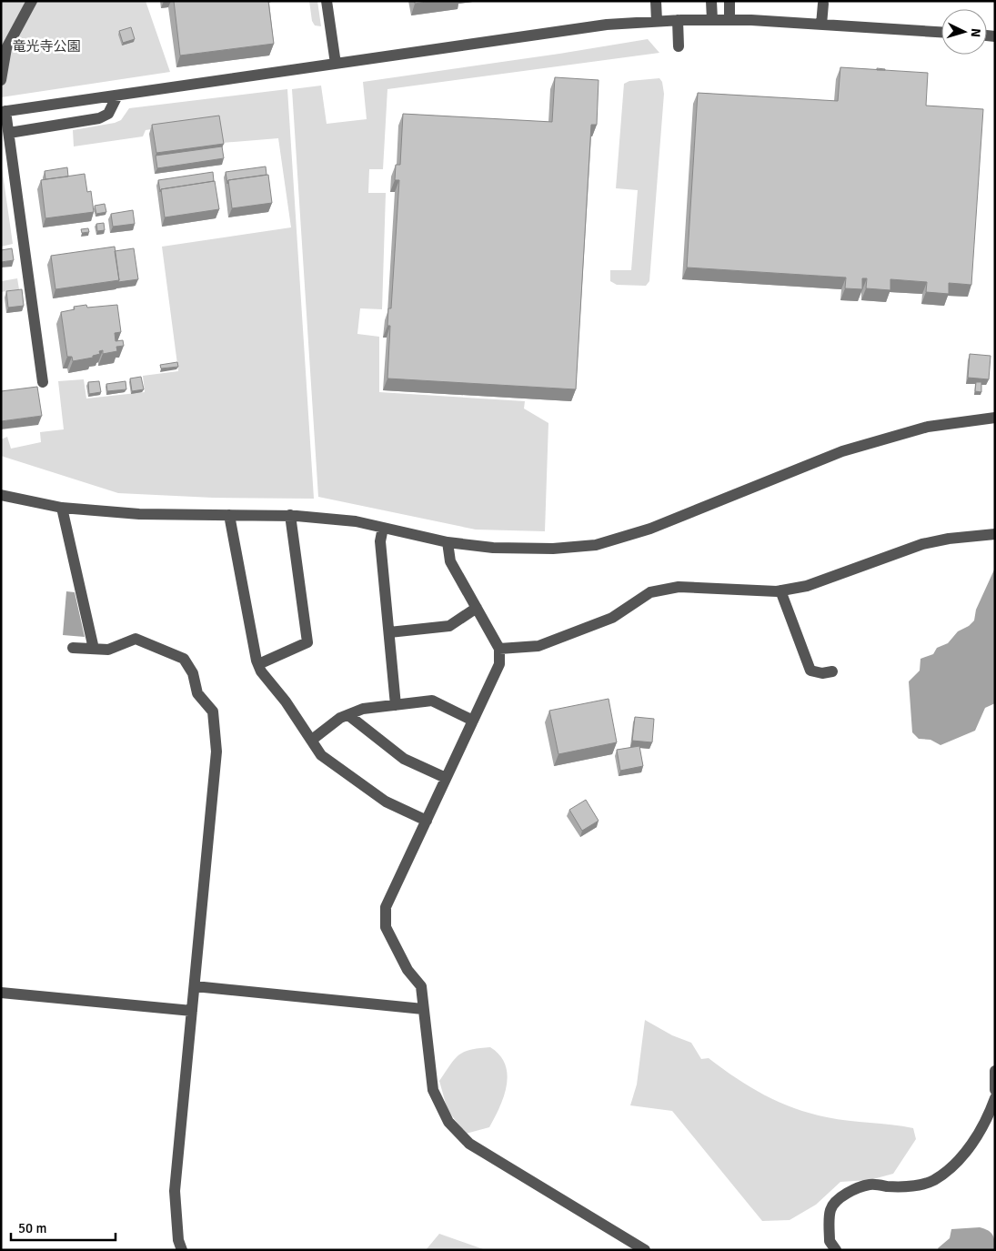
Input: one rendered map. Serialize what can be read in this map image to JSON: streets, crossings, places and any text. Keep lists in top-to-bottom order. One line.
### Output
{"parks":["竜光寺公園"],"scale_bar":"50 m","north":"right"}
